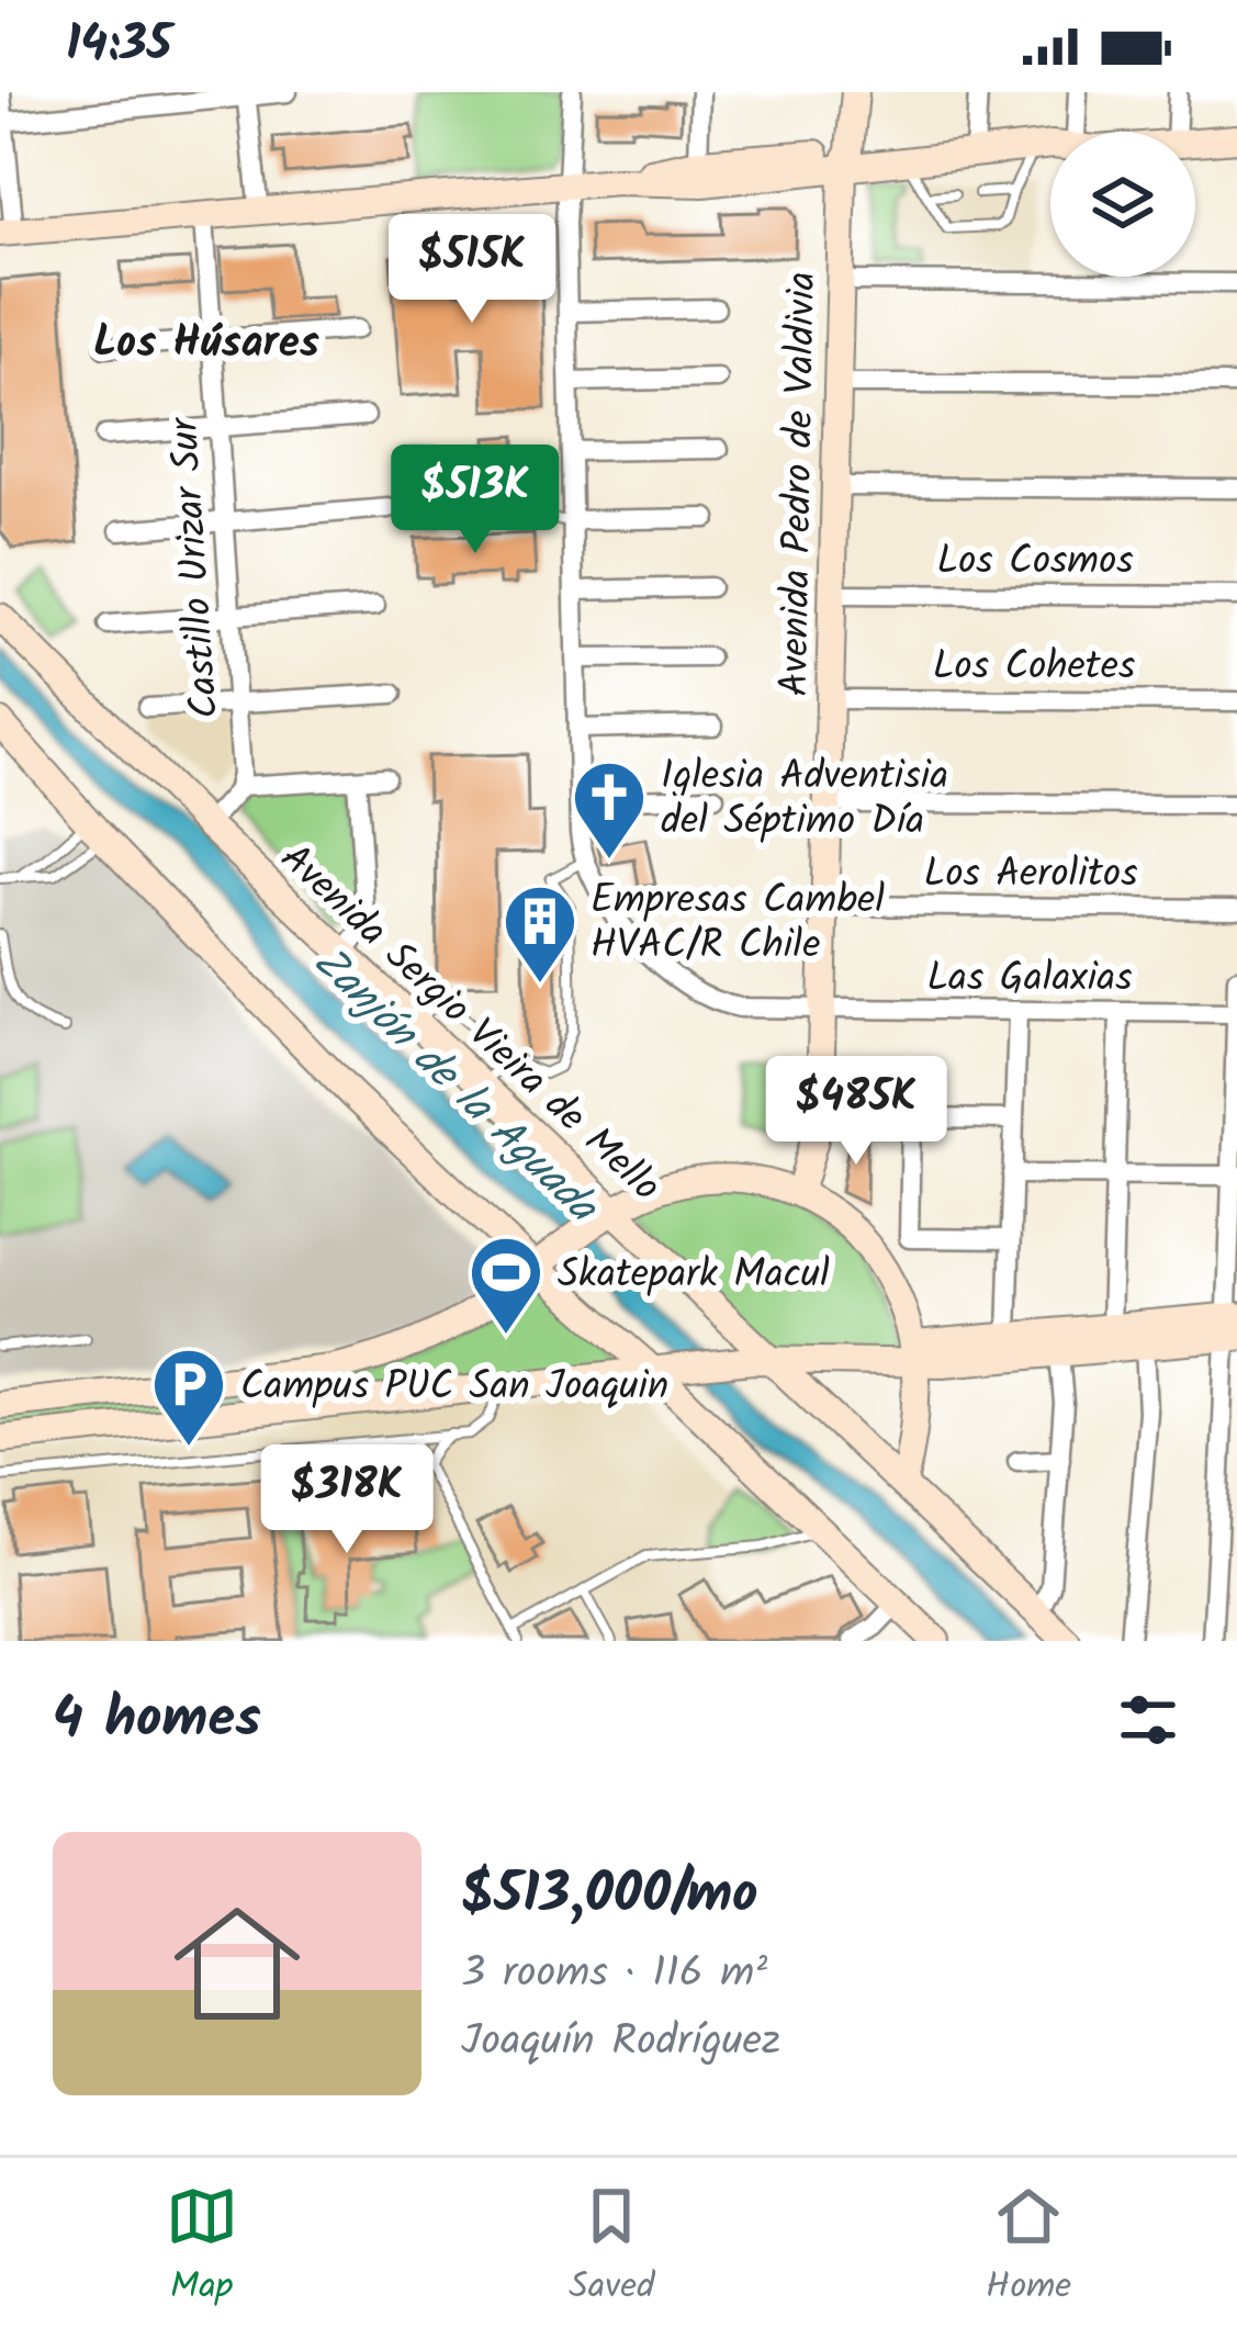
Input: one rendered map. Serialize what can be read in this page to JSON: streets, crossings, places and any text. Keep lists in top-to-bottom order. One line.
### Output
{"streets":{"main road":["Avenida Pedro de Valdivia","Avenida Sergio Vieira de Mello"],"street":["Los Cosmos","Castillo Urizar Sur","Los Cohetes","Los Aerolitos","Las Galaxias"]},"crossings":[["Avenida Pedro de Valdivia","Los Cosmos"],["Avenida Pedro de Valdivia","Los Cohetes"],["Avenida Pedro de Valdivia","Los Aerolitos"],["Avenida Pedro de Valdivia","Las Galaxias"]],"districts":["Los Húsares"],"water":["Zanjón de la Aguada"],"places":{"church":["Iglesia Adventisia del Séptimo Día"],"building":["Empresas Cambel HVAC/R Chile"],"sports":["Skatepark Macul"],"parking":["Campus PUC San Joaquin"]},"page":{"status":"14:35","price":["$515K","$513K","$485K","$318K"],"heading":"4 homes","list":[{"name":"$513,000/mo","note":"3 rooms · 116 m² · Joaquín Rodríguez"}],"tabs":["Map","Saved","Home"]}}
